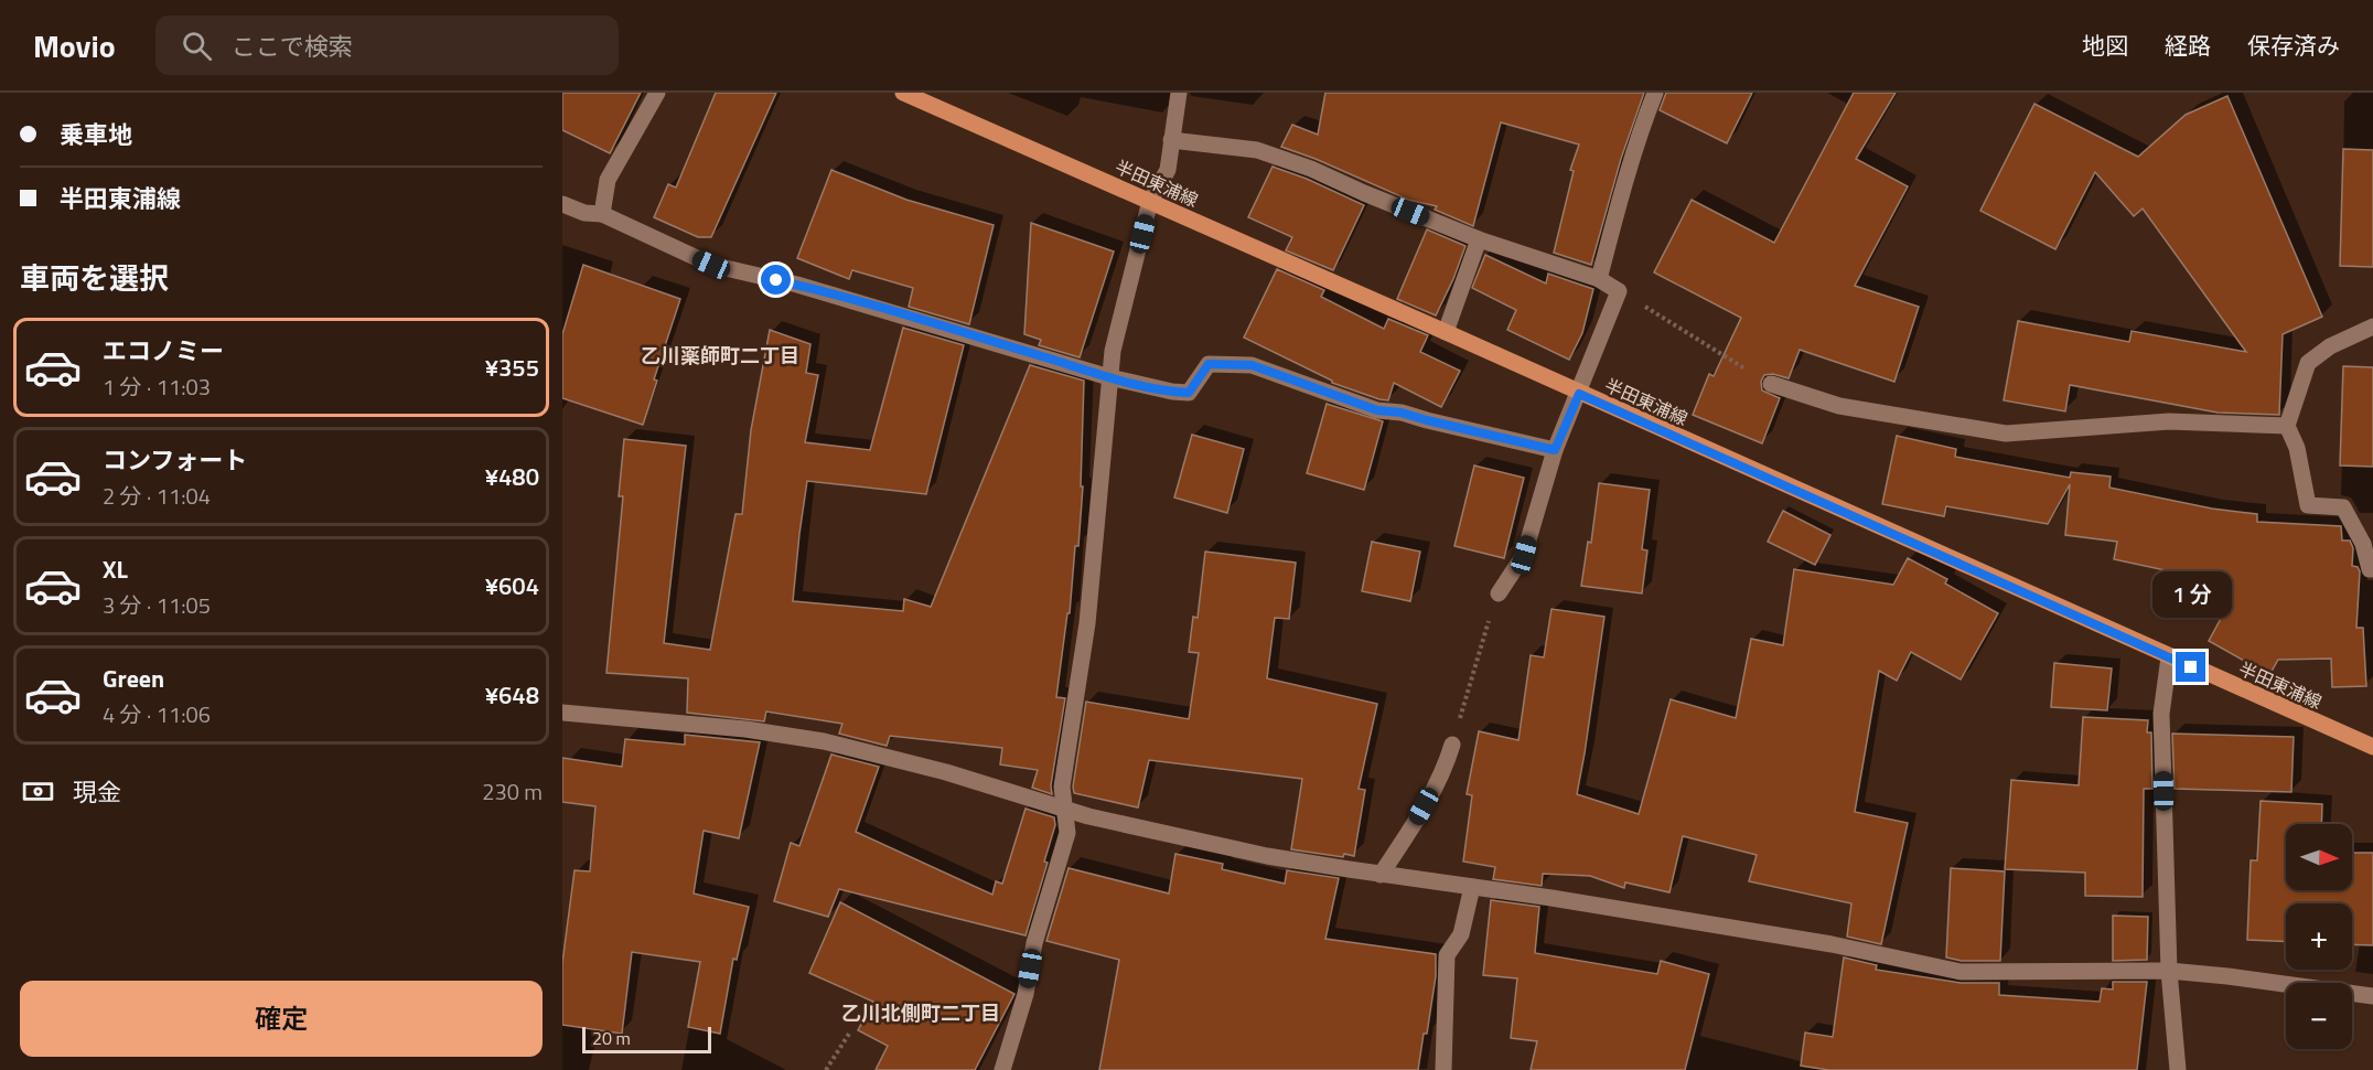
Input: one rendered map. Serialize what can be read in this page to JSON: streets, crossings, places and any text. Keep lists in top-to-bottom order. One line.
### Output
{"streets":{"main road":["半田東浦線"]},"districts":["乙川薬師町二丁目","乙川北側町二丁目"],"scale_bar":"20 m","north":"right","page":{"header":"Movio","search":"ここで検索","nav":["地図","経路","保存済み"],"banner":["乗車地","半田東浦線"],"heading":"車両を選択","list":[{"name":"エコノミー","note":"1 分 · 11:03","value":"¥355"},{"name":"コンフォート","note":"2 分 · 11:04","value":"¥480"},{"name":"XL","note":"3 分 · 11:05","value":"¥604"},{"name":"Green","note":"4 分 · 11:06","value":"¥648"}],"bubble":"1 分","pay":["現金","230 m"],"map_buttons":["+","−"],"buttons":"確定","scale":"20 m"}}
